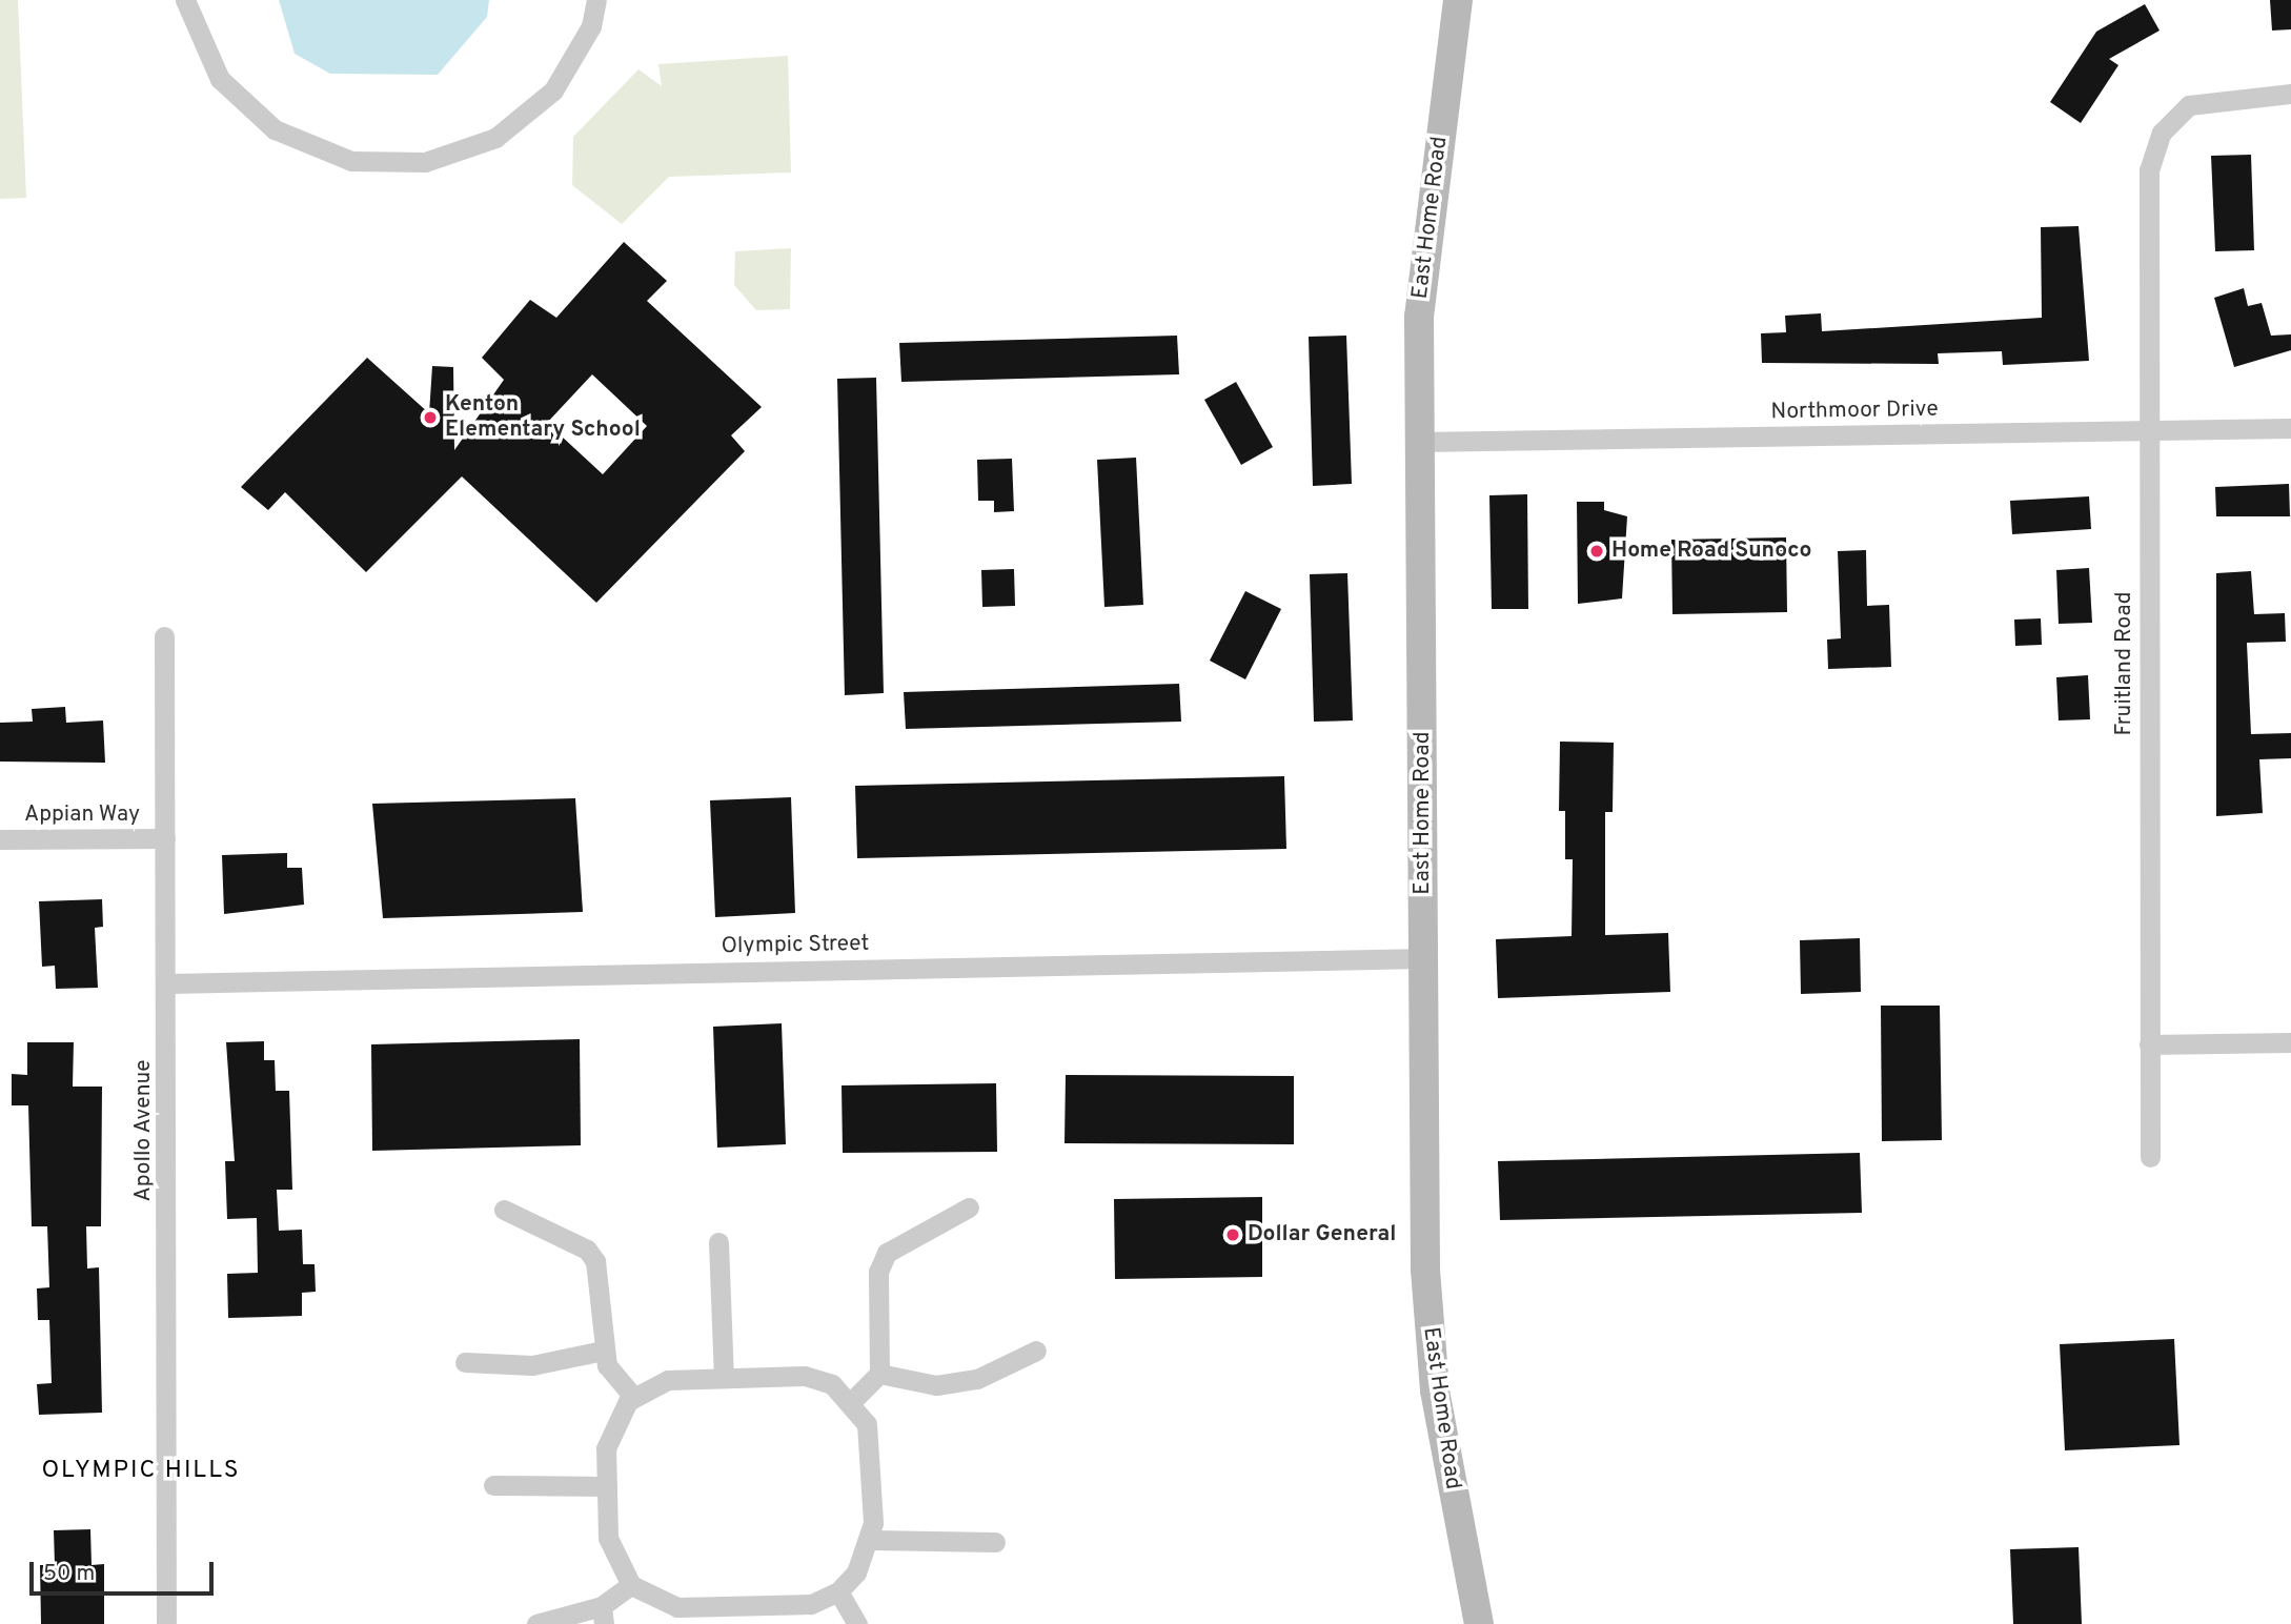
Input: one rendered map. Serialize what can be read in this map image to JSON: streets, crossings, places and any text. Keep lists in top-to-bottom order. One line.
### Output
{"streets":{"street":["East Home Road","Northmoor Drive","Fruitland Road","Appian Way","Olympic Street","Apollo Avenue"]},"crossings":[["East Home Road","Northmoor Drive"],["East Home Road","Olympic Street"],["Northmoor Drive","Fruitland Road"],["Appian Way","Apollo Avenue"],["Olympic Street","Apollo Avenue"]],"districts":["OLYMPIC HILLS"],"places":["Kenton Elementary School","Home Road Sunoco","Dollar General"],"scale_bar":"50 m"}
